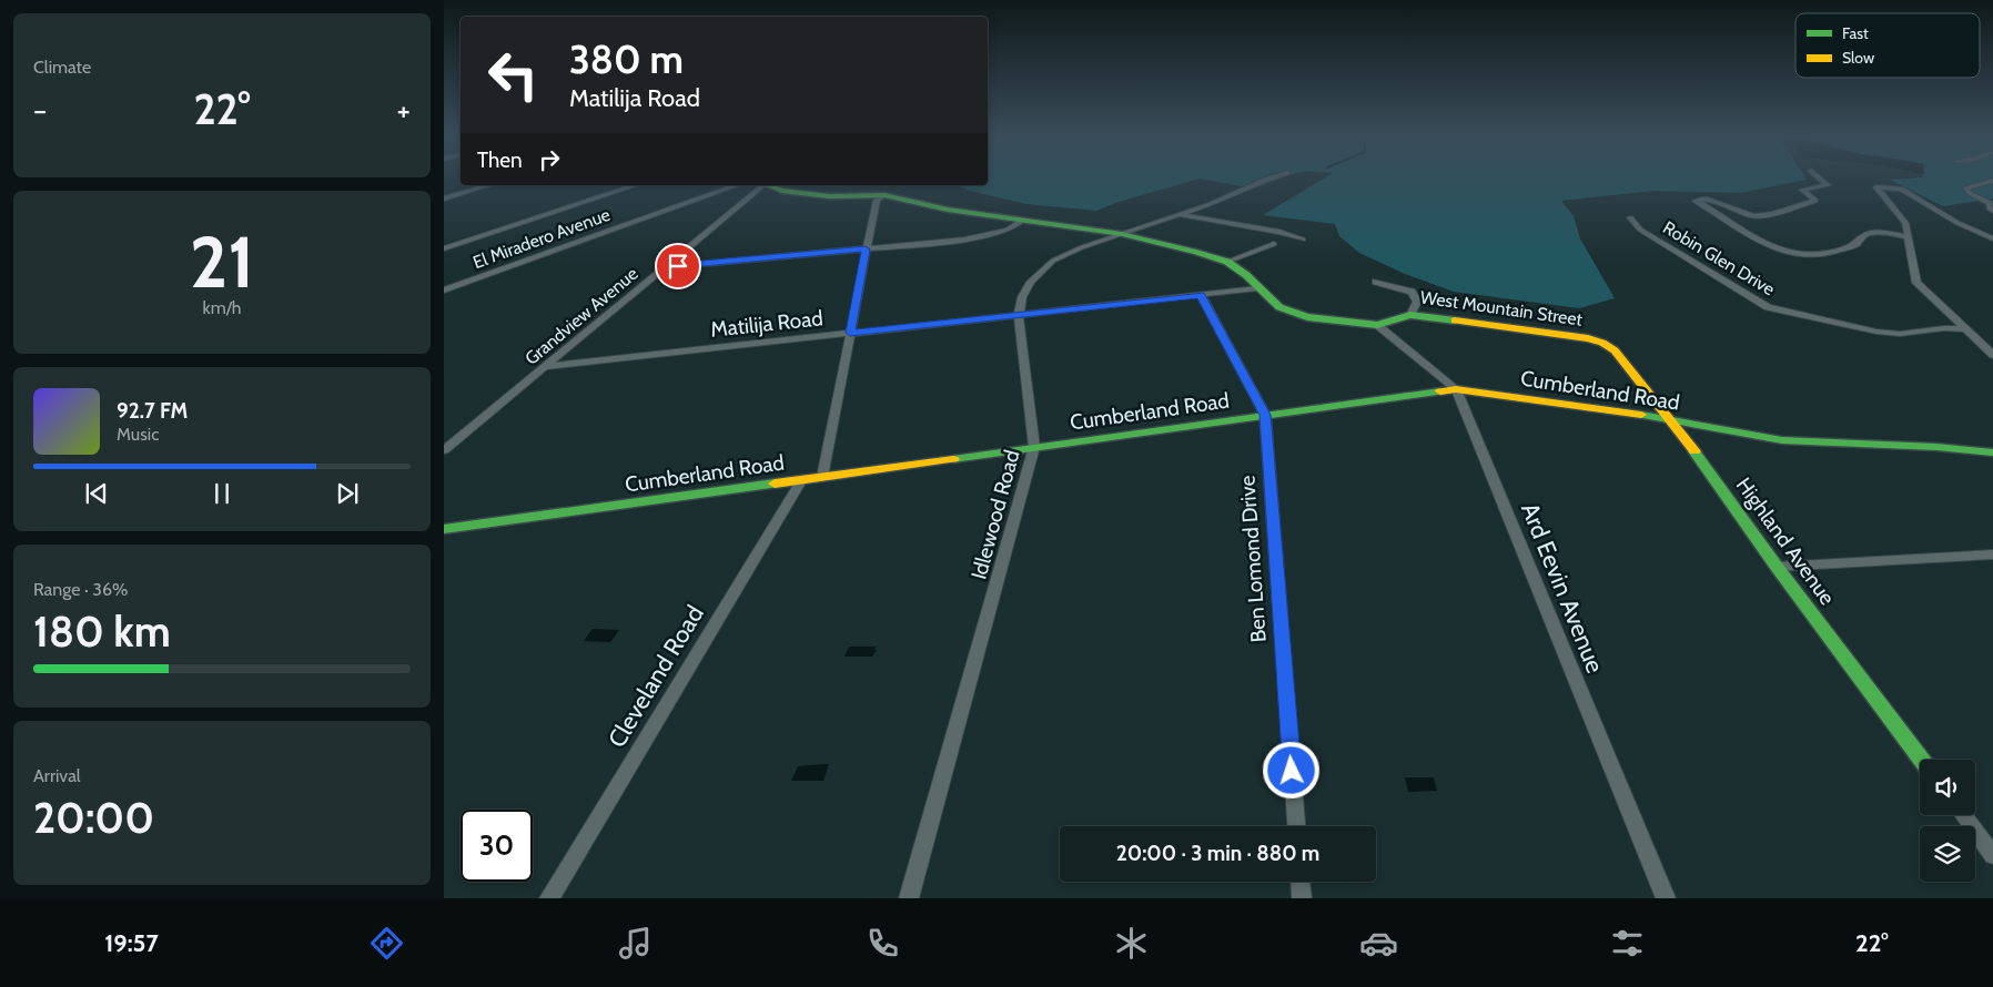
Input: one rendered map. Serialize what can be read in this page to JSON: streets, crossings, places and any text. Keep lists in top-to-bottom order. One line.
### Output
{"streets":{"street":["El Miradero Avenue","Robin Glen Drive","West Mountain Street","Grandview Avenue","Matilija Road","Cumberland Road","Idlewood Road","Highland Avenue","Ben Lomond Drive","Ard Eevin Avenue","Cleveland Road"]},"crossings":[["West Mountain Street","Matilija Road"],["West Mountain Street","Idlewood Road"],["West Mountain Street","Highland Avenue"],["West Mountain Street","Ard Eevin Avenue"],["Grandview Avenue","Matilija Road"],["Matilija Road","Idlewood Road"],["Matilija Road","Ben Lomond Drive"],["Cumberland Road","Idlewood Road"],["Cumberland Road","Highland Avenue"],["Cumberland Road","Ben Lomond Drive"],["Cumberland Road","Ard Eevin Avenue"],["Cumberland Road","Cleveland Road"]],"legend":["Fast","Slow"],"page":{"tile":["Climate",["21","km/h"],["Range · 36%","180 km"],["Arrival","20:00"]],"turn":["380 m","Matilija Road"],"heat":["−","22°","+"],"then":"Then","song":["92.7 FM","Music"],"limit":"30","trip":"20:00 · 3 min · 880 m","tabs":["19:57","22°"]}}
